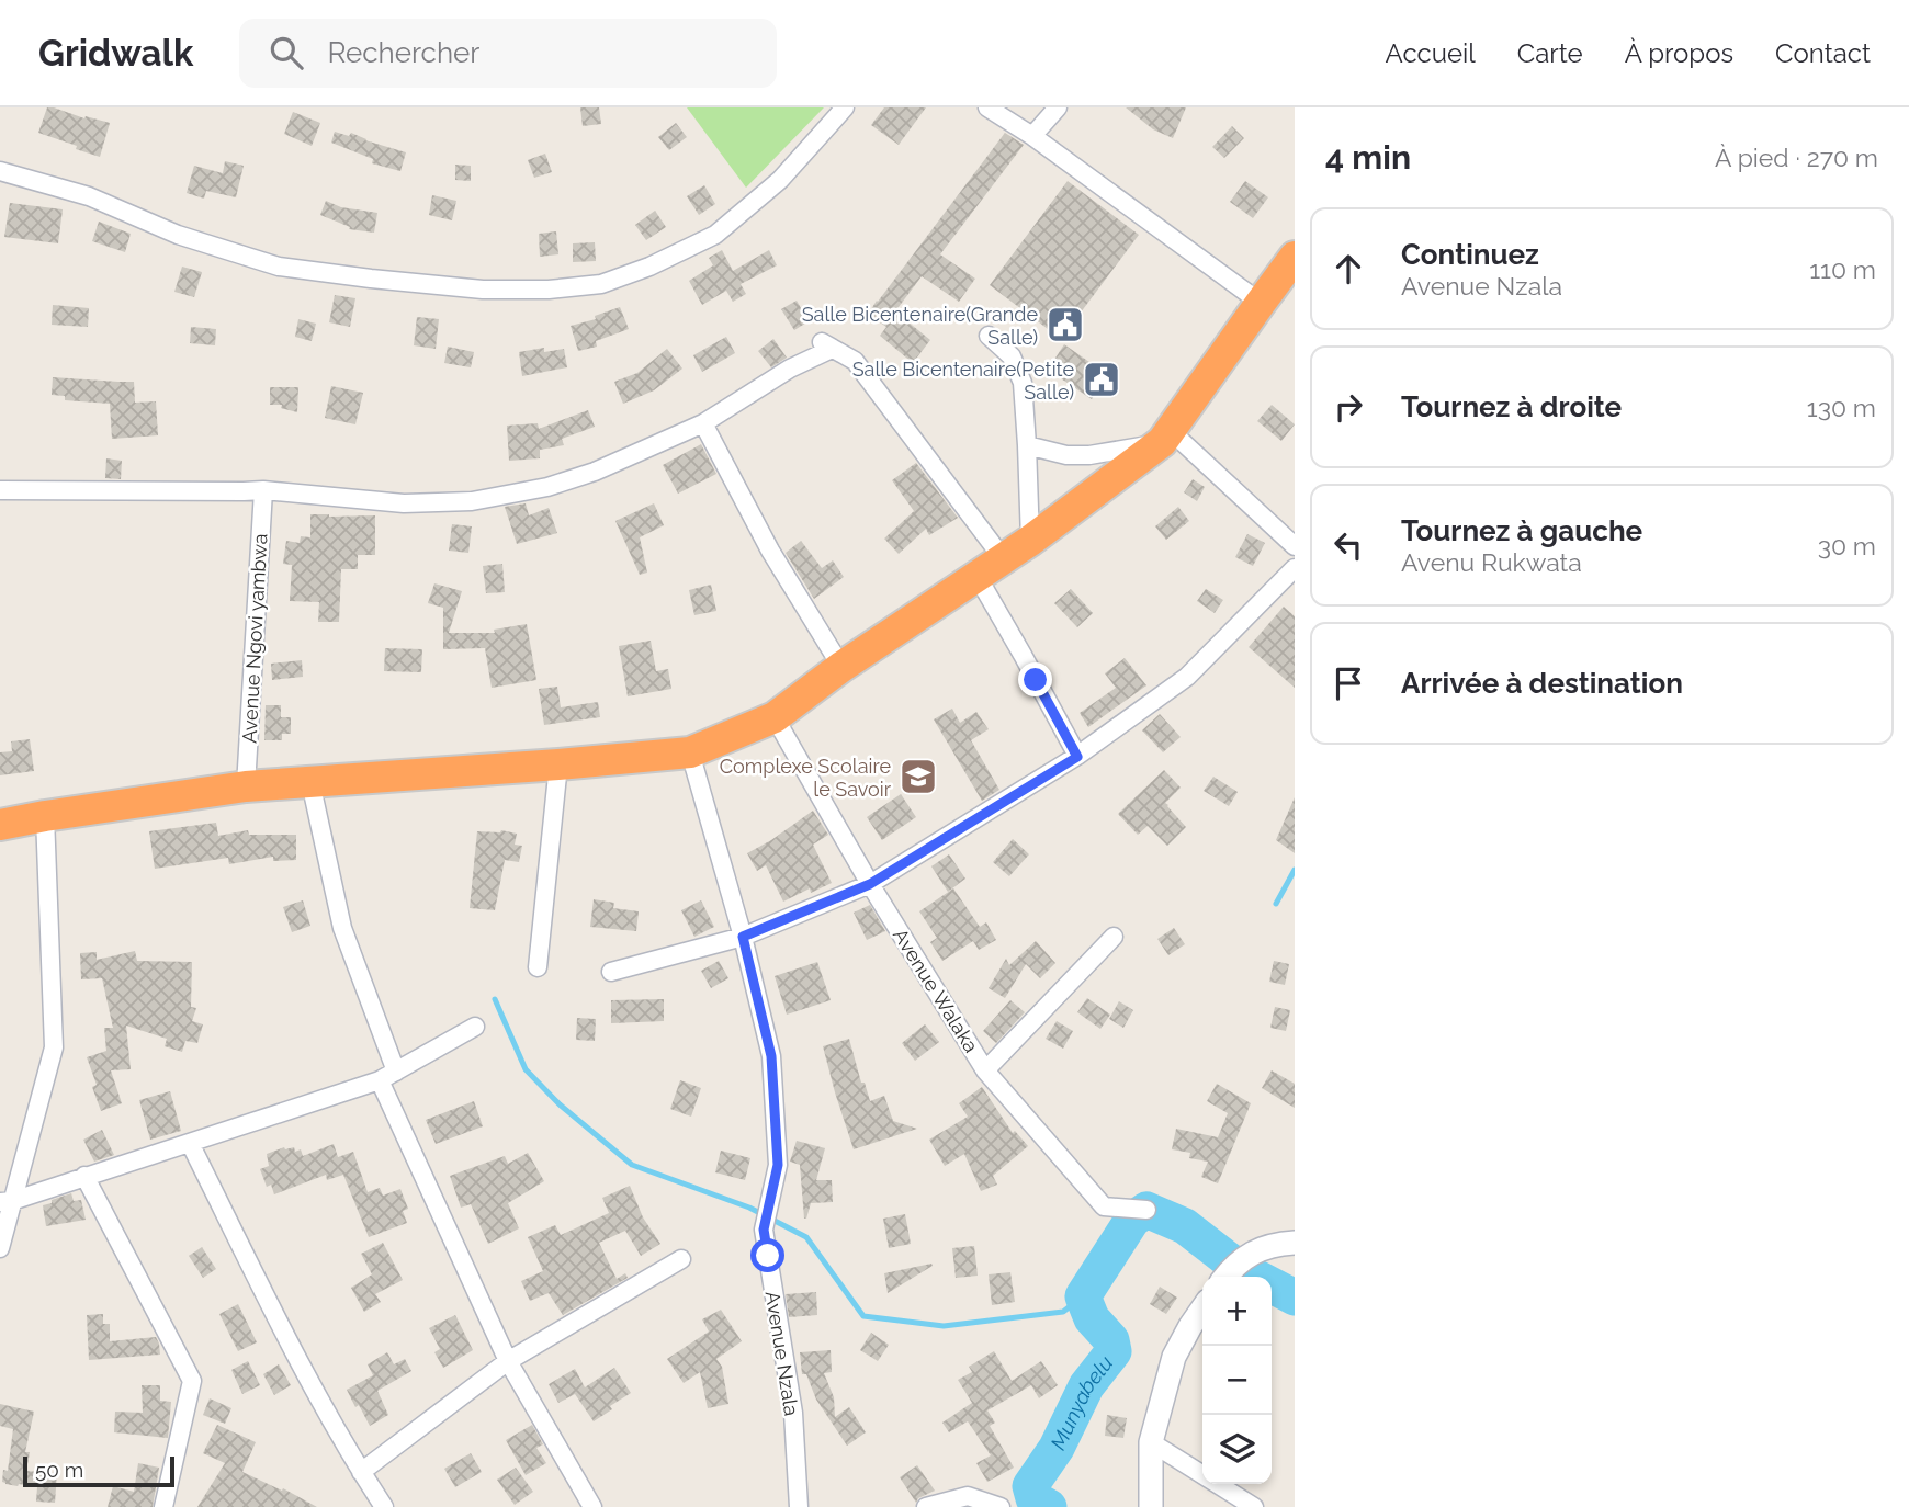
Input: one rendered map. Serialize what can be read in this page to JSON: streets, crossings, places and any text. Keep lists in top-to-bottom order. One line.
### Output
{"streets":{"street":["Avenue Ngovi yambwa","Avenue Walaka","Avenue Nzala"]},"water":["Munyabelu"],"places":{"public building":["Salle Bicentenaire(Grande Salle)","Salle Bicentenaire(Petite Salle)"],"school or university":["Complexe Scolaire le Savoir"]},"scale_bar":"50 m","page":{"header":"Gridwalk","search":"Rechercher","nav":["Accueil","Carte","À propos","Contact"],"heading":["4 min","À pied · 270 m"],"list":[["Continuez","Avenue Nzala","110 m"],["Tournez à droite","130 m"],["Tournez à gauche","Avenu Rukwata","30 m"],"Arrivée à destination"],"map_buttons":["+","−"],"scale":"50 m"}}
